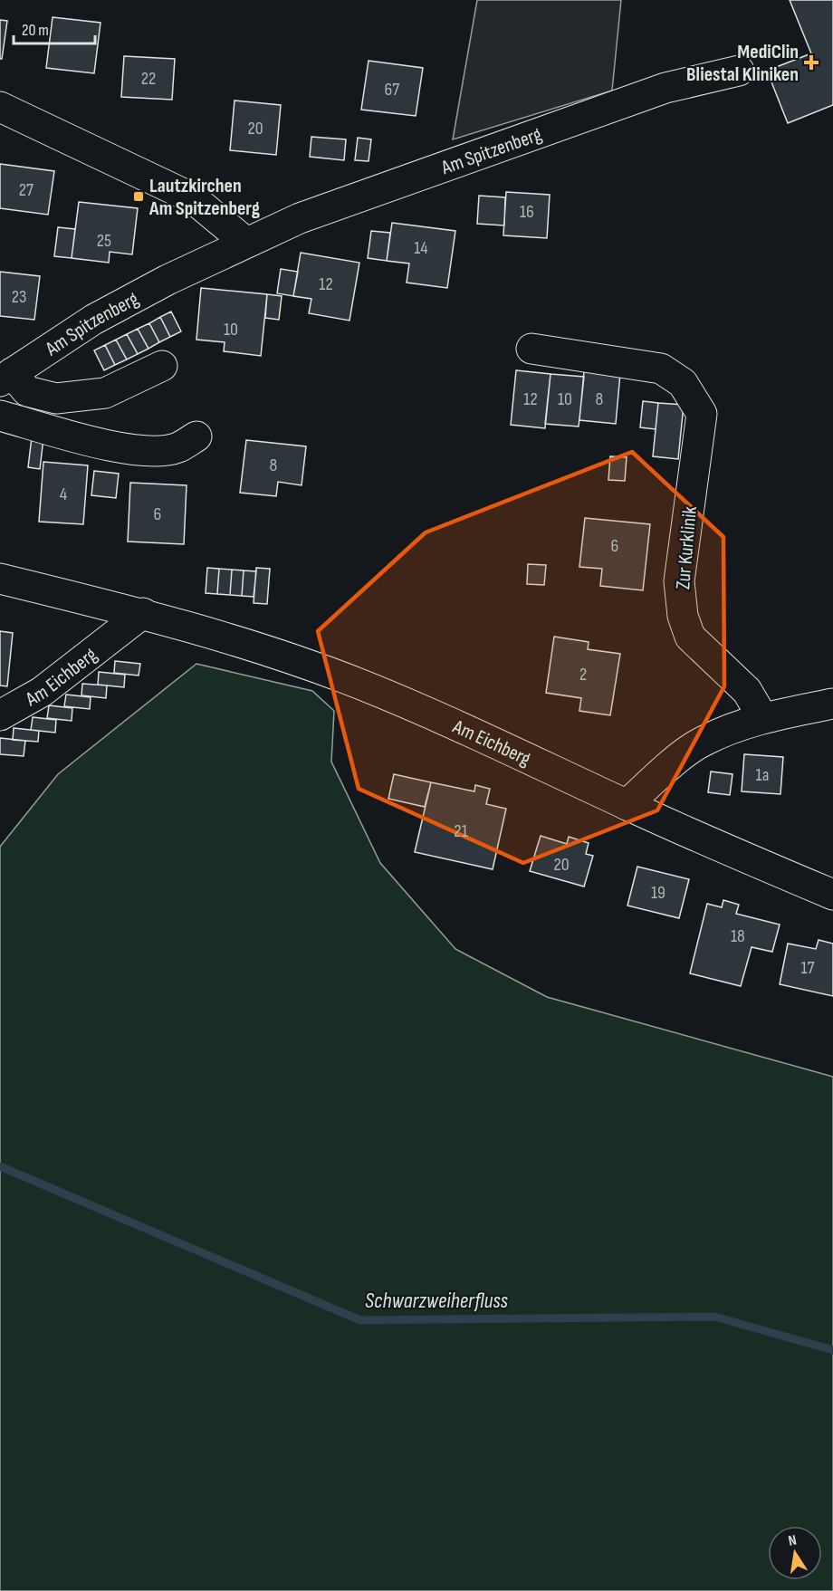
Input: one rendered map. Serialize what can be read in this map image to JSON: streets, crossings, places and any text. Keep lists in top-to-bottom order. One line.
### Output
{"streets":{"street":["Am Spitzenberg","Zur Kurklinik","Am Eichberg"]},"water":["Schwarzweiherfluss"],"places":{"health":["MediClin Bliestal Kliniken"],"transit":["Lautzkirchen Am Spitzenberg"]},"house_numbers":["22","67","20","27","16","25","14","12","23","10","12","10","8","8","4","6","6","2","1a","21","20","19","18","17"],"scale_bar":"20 m","north":"top"}
